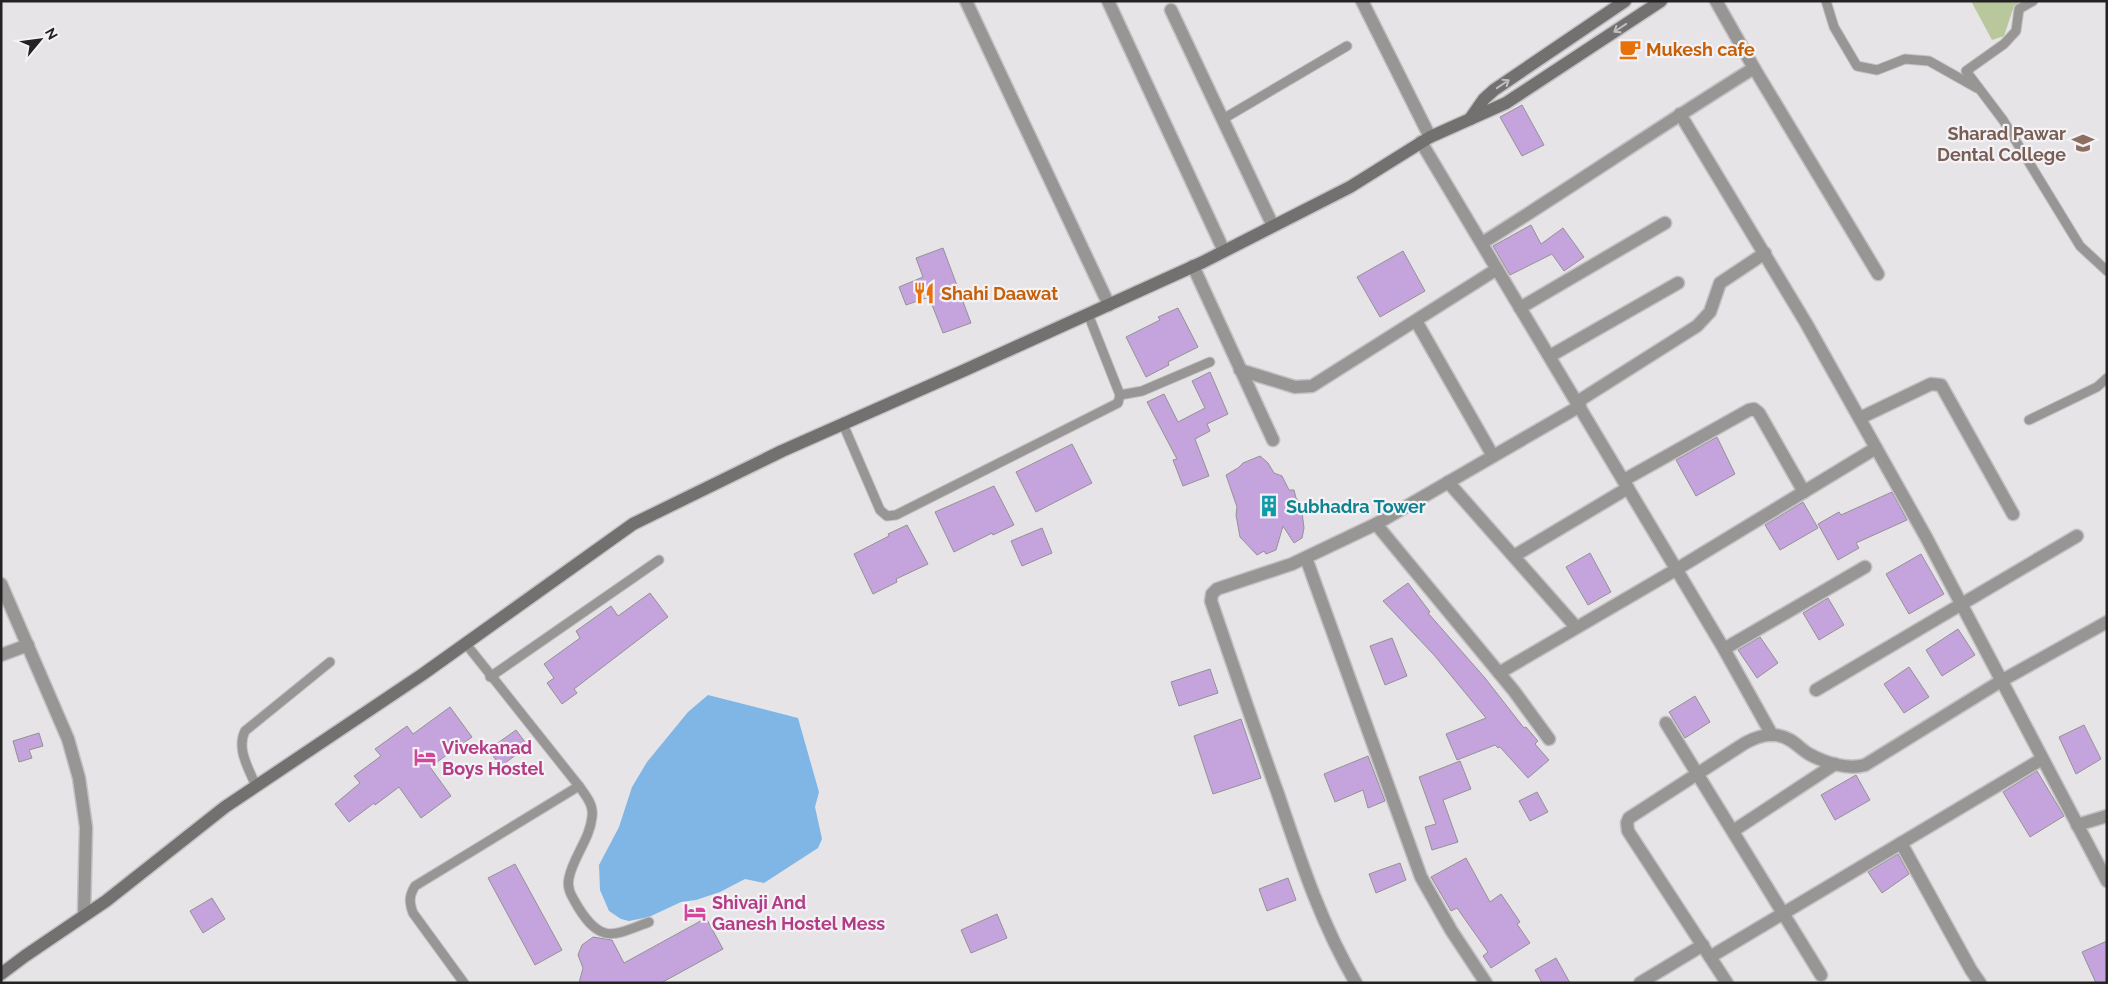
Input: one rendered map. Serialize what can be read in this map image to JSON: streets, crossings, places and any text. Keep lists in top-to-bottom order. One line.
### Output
{"places":{"cafe":["Mukesh cafe"],"school or university":["Sharad Pawar Dental College"],"restaurant":["Shahi Daawat"],"building":["Subhadra Tower"],"hotel":["Vivekanad Boys Hostel","Shivaji And Ganesh Hostel Mess"]},"north":"top right"}
